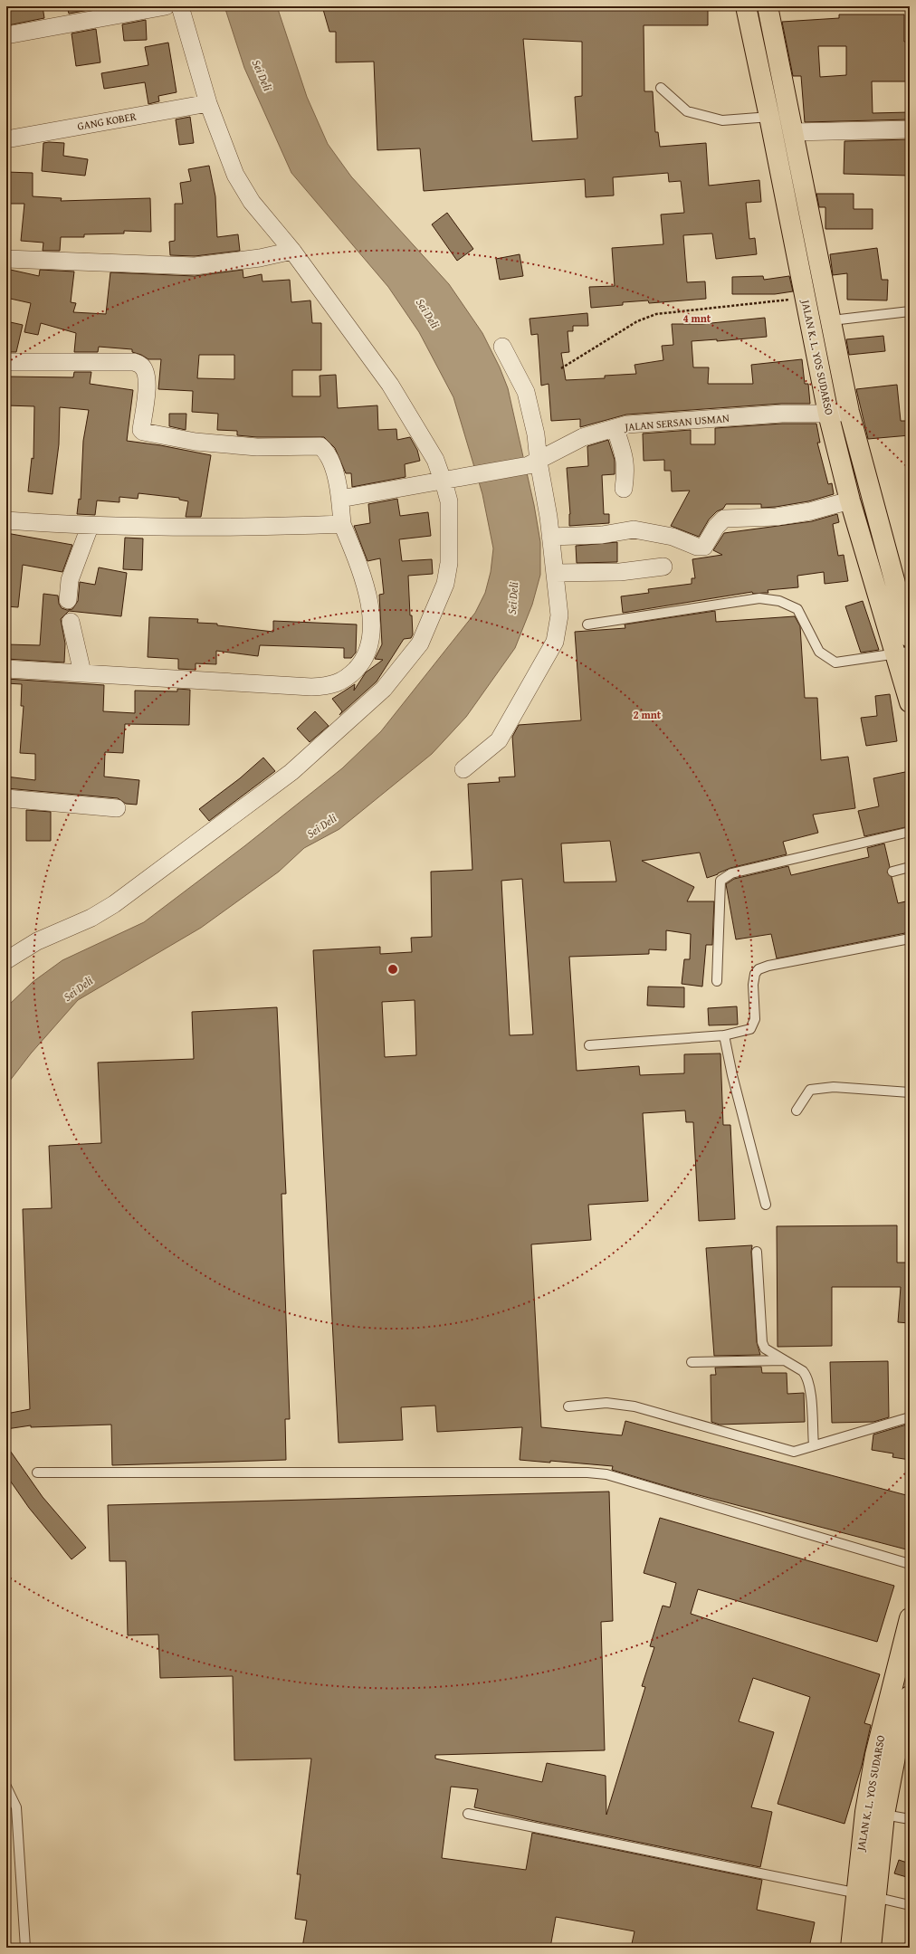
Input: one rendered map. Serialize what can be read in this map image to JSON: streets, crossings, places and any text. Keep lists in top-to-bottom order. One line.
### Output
{"streets":{"highway":["JALAN K. L. YOS SUDARSO"],"street":["GANG KOBER","JALAN SERSAN USMAN"]},"crossings":[["JALAN K. L. YOS SUDARSO","JALAN SERSAN USMAN"]],"water":["Sei Deli"],"rings":["4 mnt","2 mnt"]}
